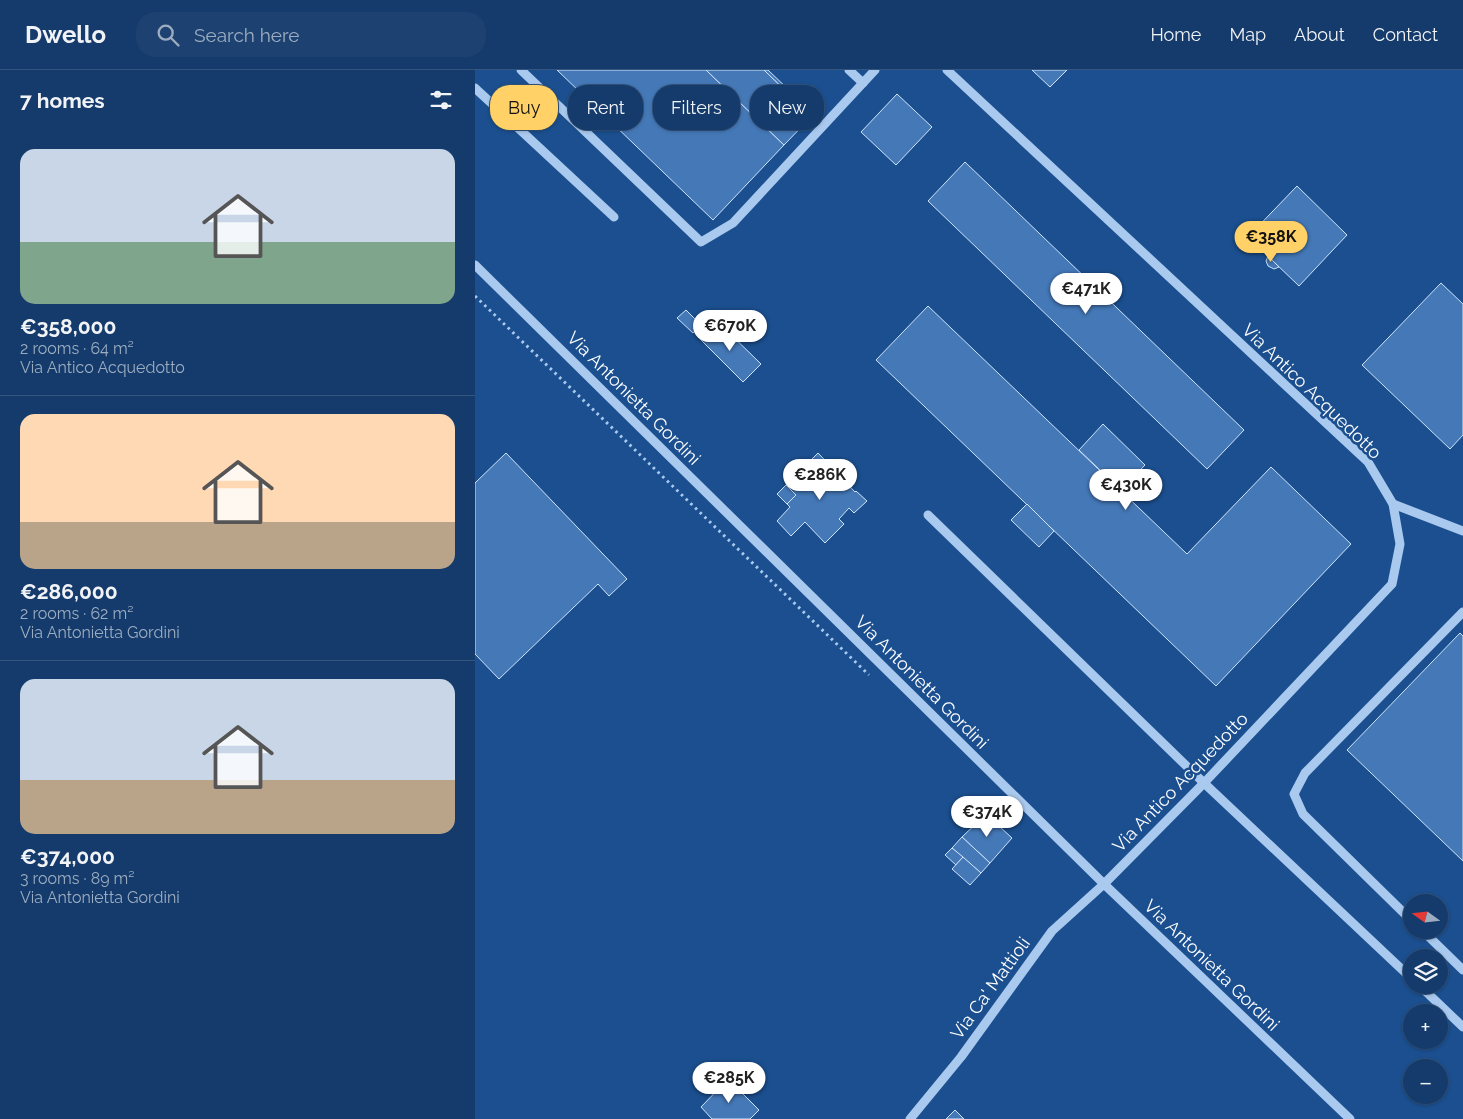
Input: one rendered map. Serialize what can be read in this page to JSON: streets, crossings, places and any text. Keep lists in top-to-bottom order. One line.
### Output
{"streets":{"street":["Via Antico Acquedotto","Via Antonietta Gordini","Via Ca' Mattioli"]},"crossings":[["Via Antico Acquedotto","Via Antonietta Gordini"],["Via Antico Acquedotto","Via Ca' Mattioli"],["Via Antonietta Gordini","Via Ca' Mattioli"]],"north":"left","page":{"header":"Dwello","search":"Search here","nav":["Home","Map","About","Contact"],"heading":"7 homes","chip":["Buy","Rent","Filters","New"],"list":[{"name":"€358,000","note":"2 rooms · 64 m² · Via Antico Acquedotto"},{"name":"€286,000","note":"2 rooms · 62 m² · Via Antonietta Gordini"},{"name":"€374,000","note":"3 rooms · 89 m² · Via Antonietta Gordini"}],"price":["€358K","€471K","€670K","€286K","€430K","€374K","€285K"],"map_buttons":["+","−"]}}
